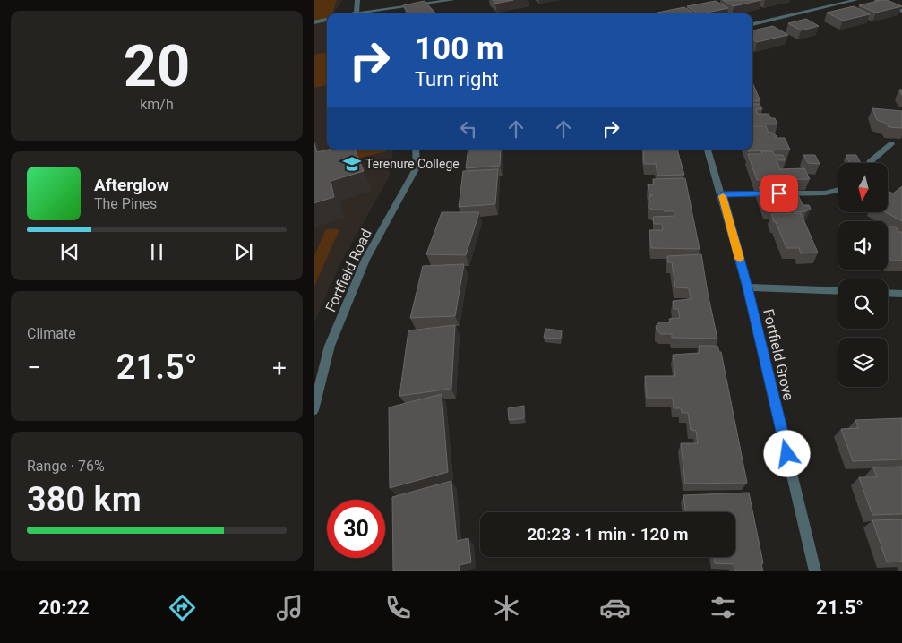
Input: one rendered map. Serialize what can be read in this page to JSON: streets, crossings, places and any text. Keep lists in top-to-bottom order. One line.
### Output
{"streets":{"street":["Fortfield Road","Fortfield Grove"]},"places":{"school or university":["Terenure College"]},"north":"bottom","page":{"tile":[["20","km/h"],"Climate",["Range · 76%","380 km"]],"turn":["100 m","Turn right"],"song":["Afterglow","The Pines"],"heat":["−","21.5°","+"],"limit":"30","trip":"20:23 · 1 min · 120 m","tabs":["20:22","21.5°"]}}
